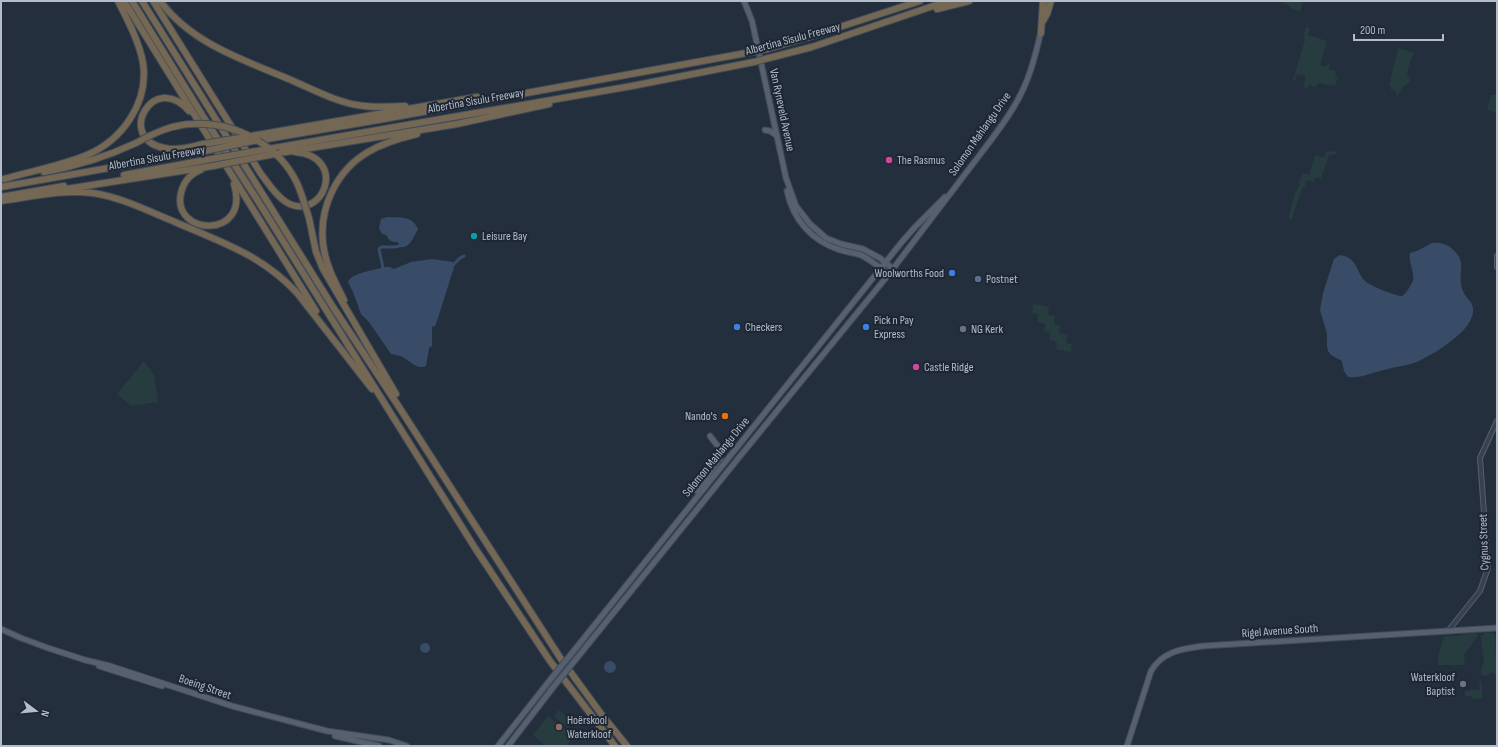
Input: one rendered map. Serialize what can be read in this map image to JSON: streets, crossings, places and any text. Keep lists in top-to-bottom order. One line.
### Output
{"streets":{"highway":["Albertina Sisulu Freeway"],"main road":["Van Ryneveld Avenue","Solomon Mahlangu Drive","Rigel Avenue South","Boeing Street"],"street":["Cygnus Street"]},"crossings":[["Van Ryneveld Avenue","Solomon Mahlangu Drive"],["Cygnus Street","Rigel Avenue South"]],"places":["The Rasmus","Leisure Bay","Woolworths Food","Postnet","Checkers","Pick n Pay Express","NG Kerk","Castle Ridge","Nando's","Waterkloof Baptist","Hoërskool Waterkloof"],"scale_bar":"200 m","north":"right"}
